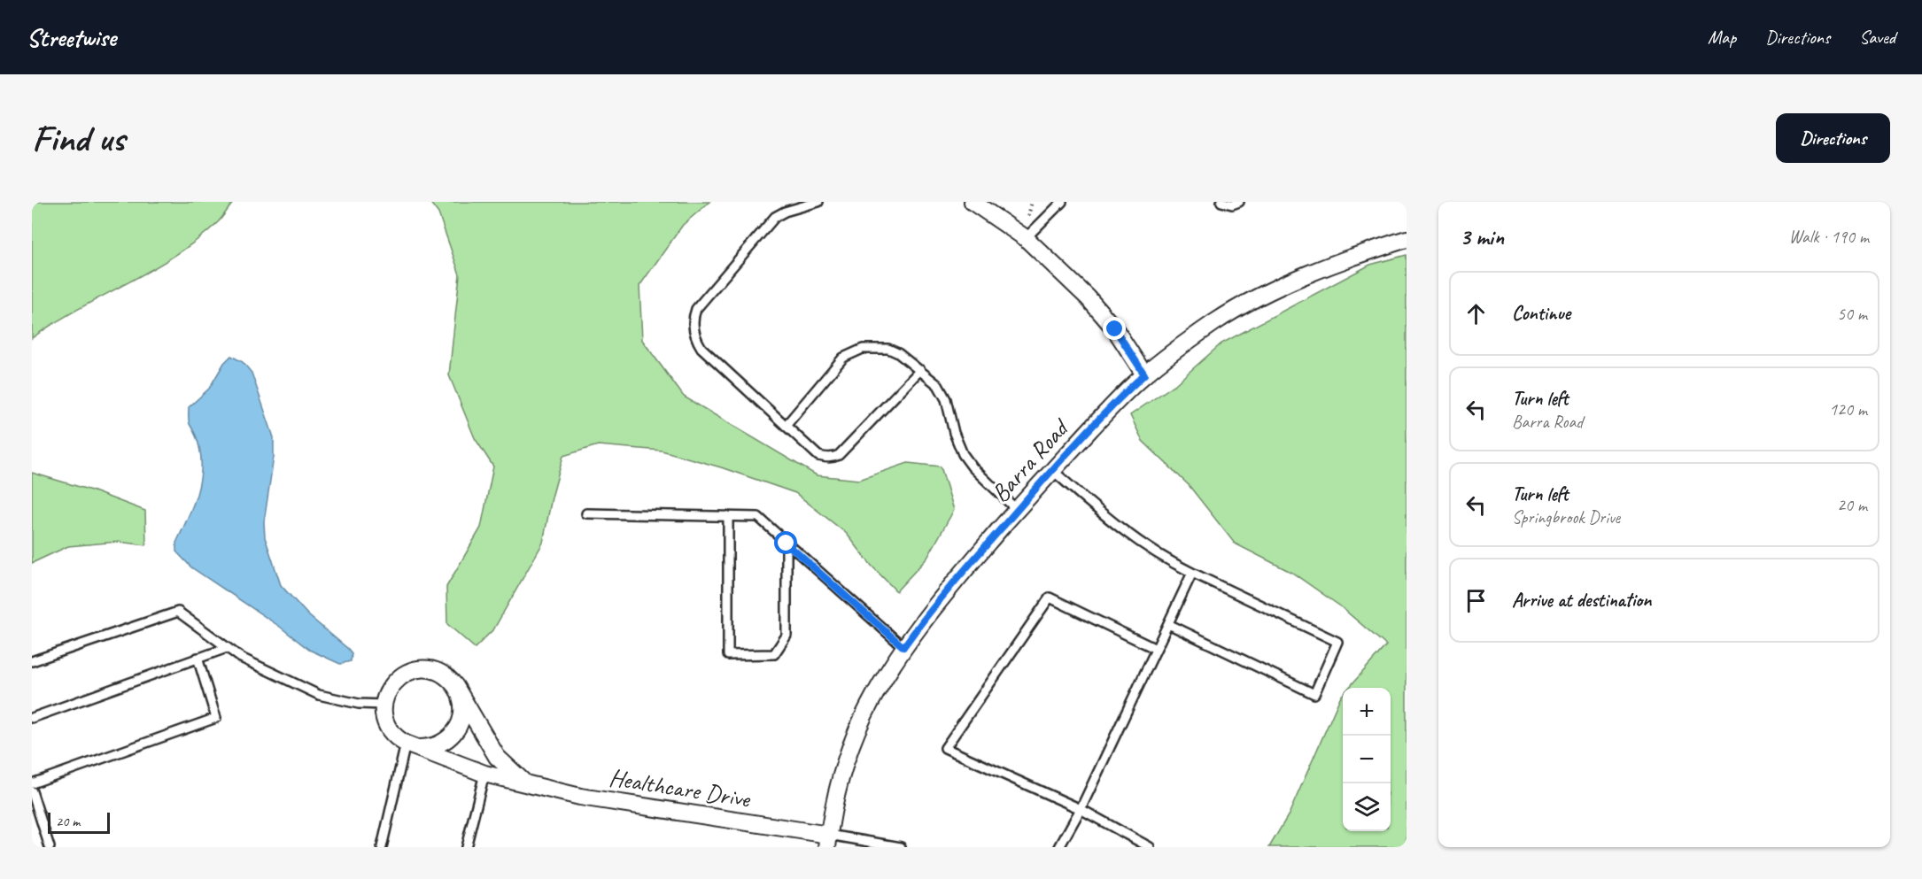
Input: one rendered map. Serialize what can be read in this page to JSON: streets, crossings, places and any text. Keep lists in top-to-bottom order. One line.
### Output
{"streets":{"street":["Barra Road","Healthcare Drive"]},"crossings":[["Barra Road","Healthcare Drive"]],"scale_bar":"20 m","page":{"header":"Streetwise","nav":["Map","Directions","Saved"],"buttons":"Directions","title":"Find us","heading":["3 min","Walk · 190 m"],"list":[["Continue","50 m"],["Turn left","Barra Road","120 m"],["Turn left","Springbrook Drive","20 m"],"Arrive at destination"],"map_buttons":["+","−"],"scale":"20 m"}}
